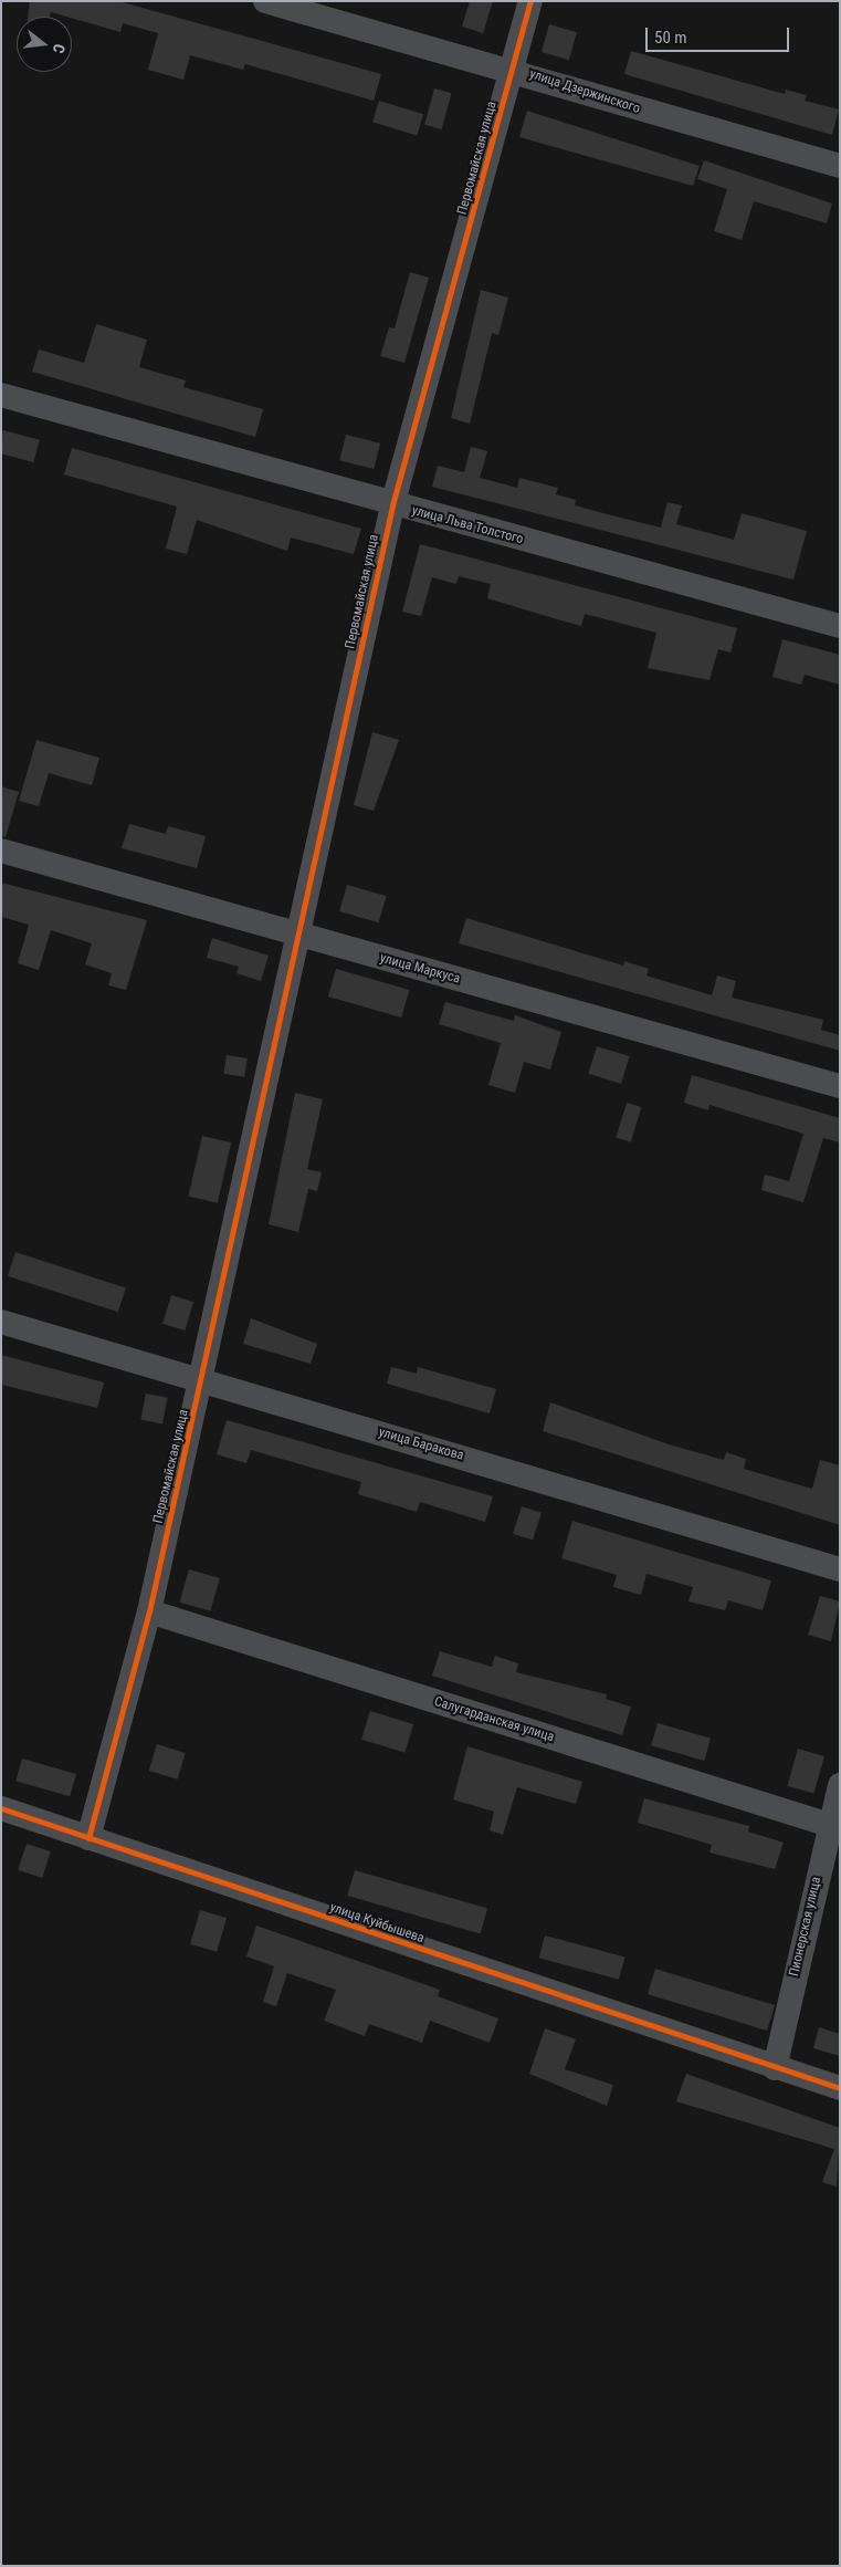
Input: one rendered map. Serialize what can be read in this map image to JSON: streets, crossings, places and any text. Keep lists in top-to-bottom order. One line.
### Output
{"streets":{"street":["улица Дзержинского","Первомайская улица","улица Льва Толстого","улица Маркуса","улица Баракова","Салугарданская улица","улица Куйбышева","Пионерская улица"]},"crossings":[["улица Дзержинского","Первомайская улица"],["Первомайская улица","улица Льва Толстого"],["Первомайская улица","улица Маркуса"],["Первомайская улица","улица Баракова"],["Первомайская улица","Салугарданская улица"],["Первомайская улица","улица Куйбышева"],["Салугарданская улица","Пионерская улица"],["улица Куйбышева","Пионерская улица"]],"scale_bar":"50 m","north":"right"}
